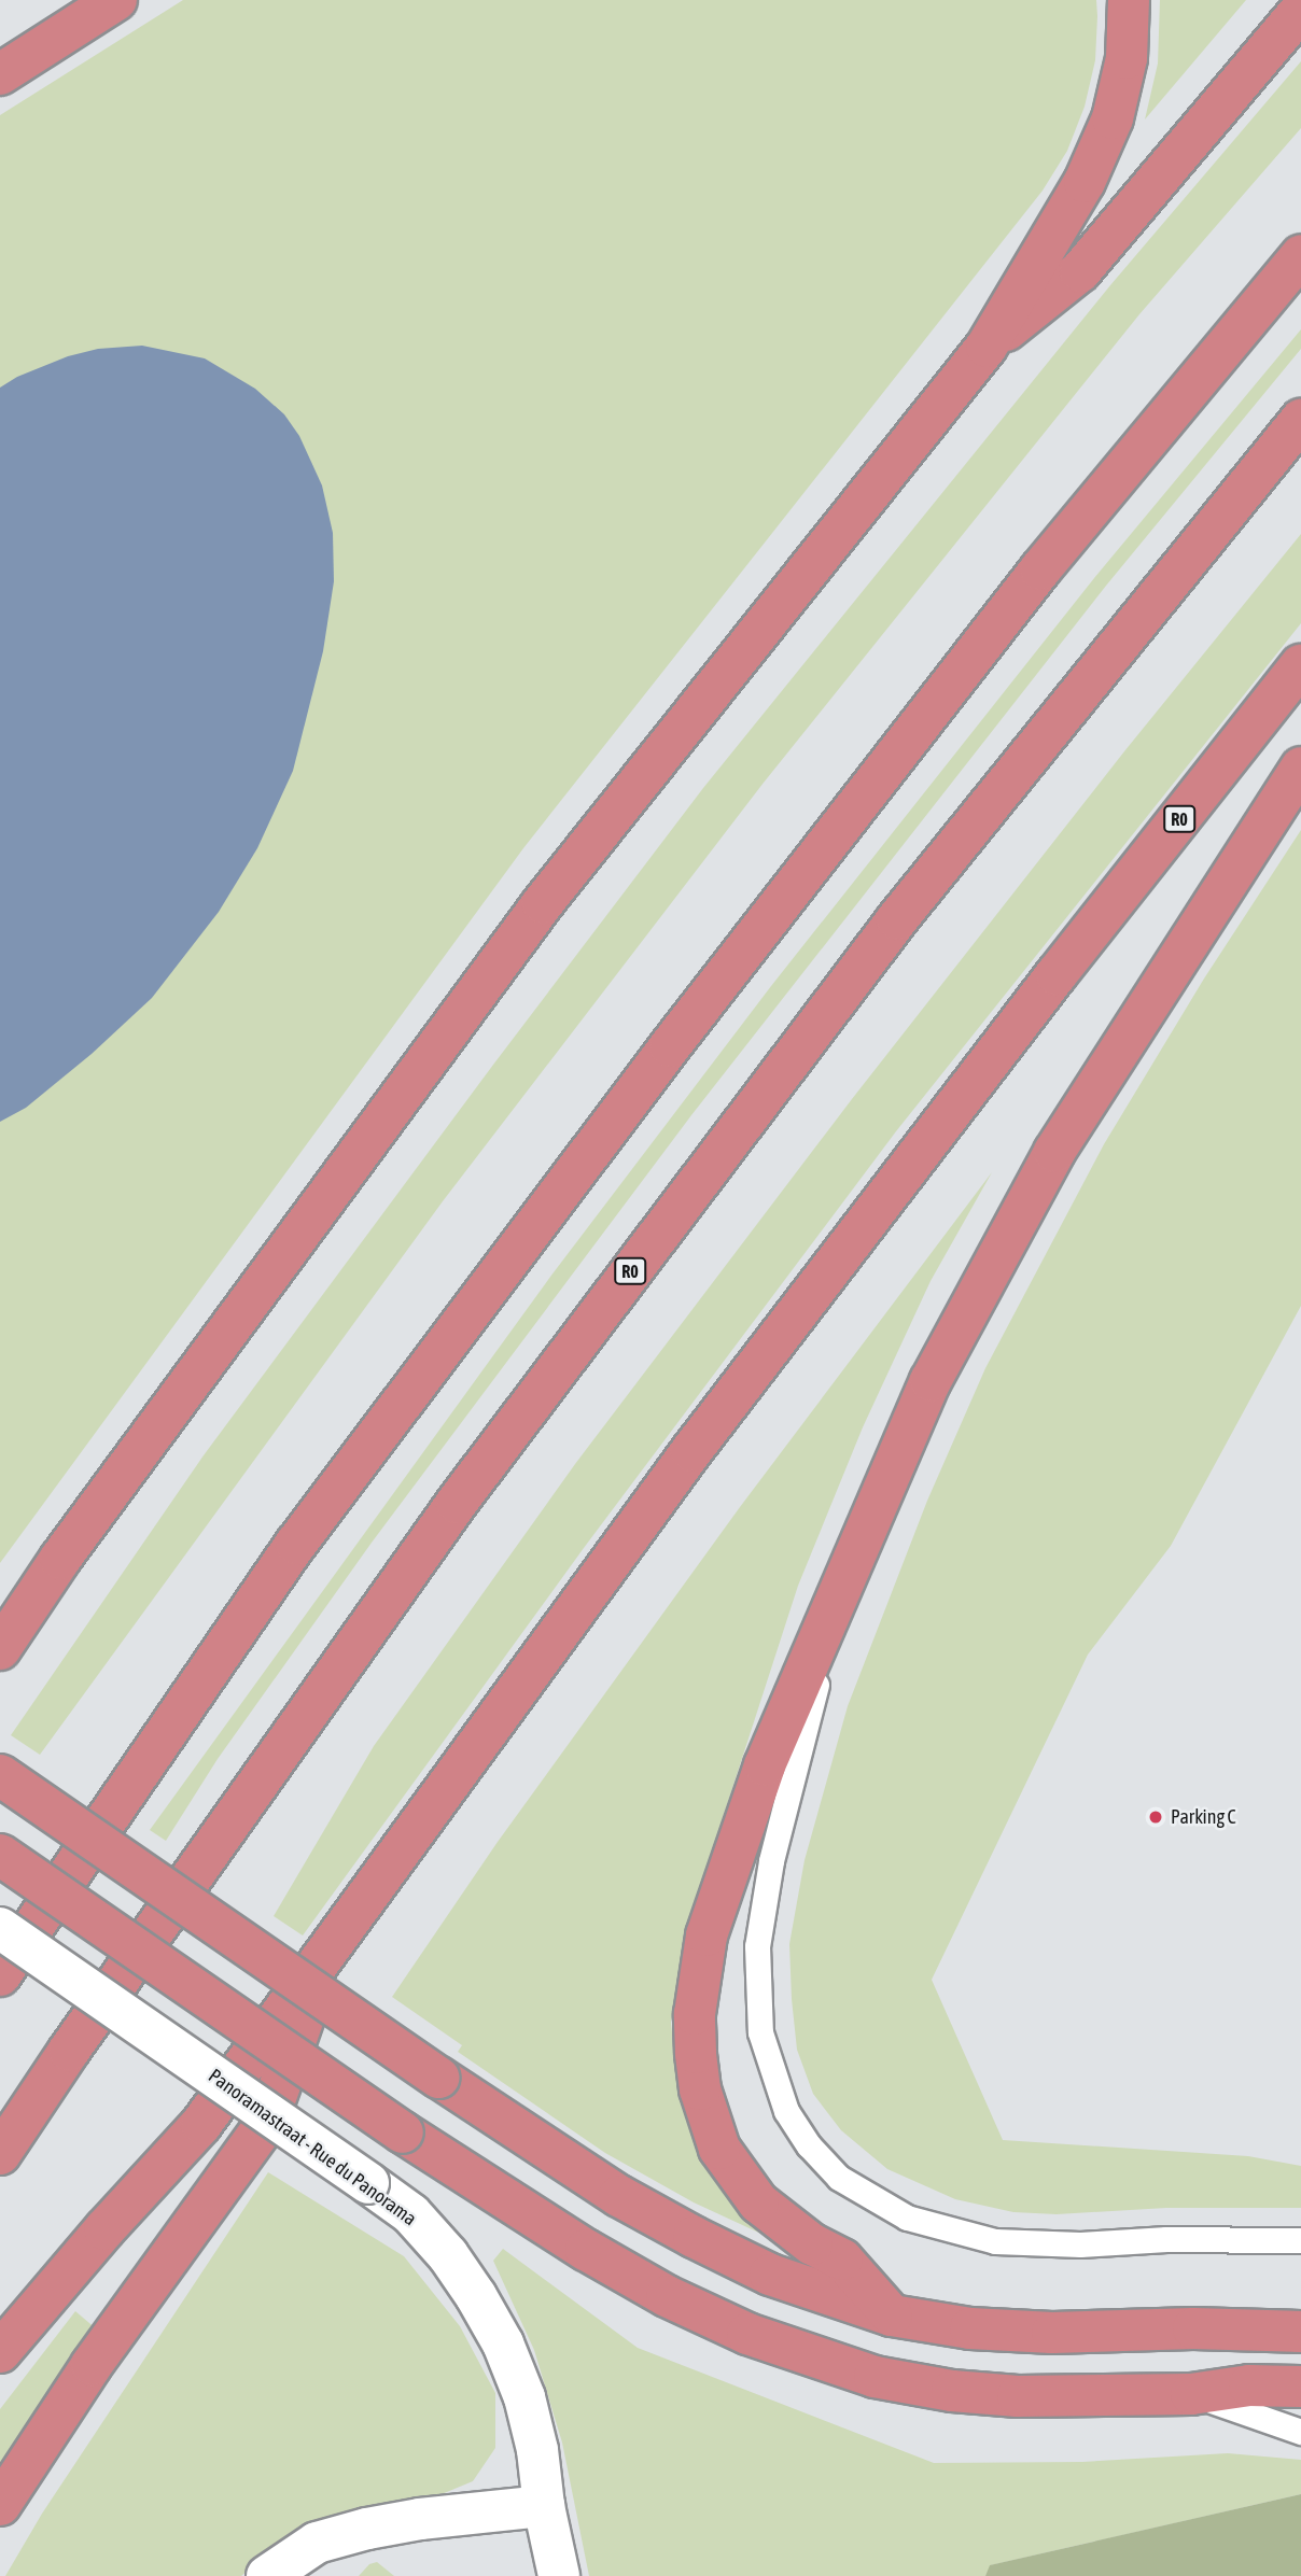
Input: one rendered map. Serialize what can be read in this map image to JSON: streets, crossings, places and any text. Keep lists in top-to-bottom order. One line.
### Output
{"streets":{"highway":["R0"],"street":["Panoramastraat - Rue du Panorama"]},"places":["Parking C"]}
